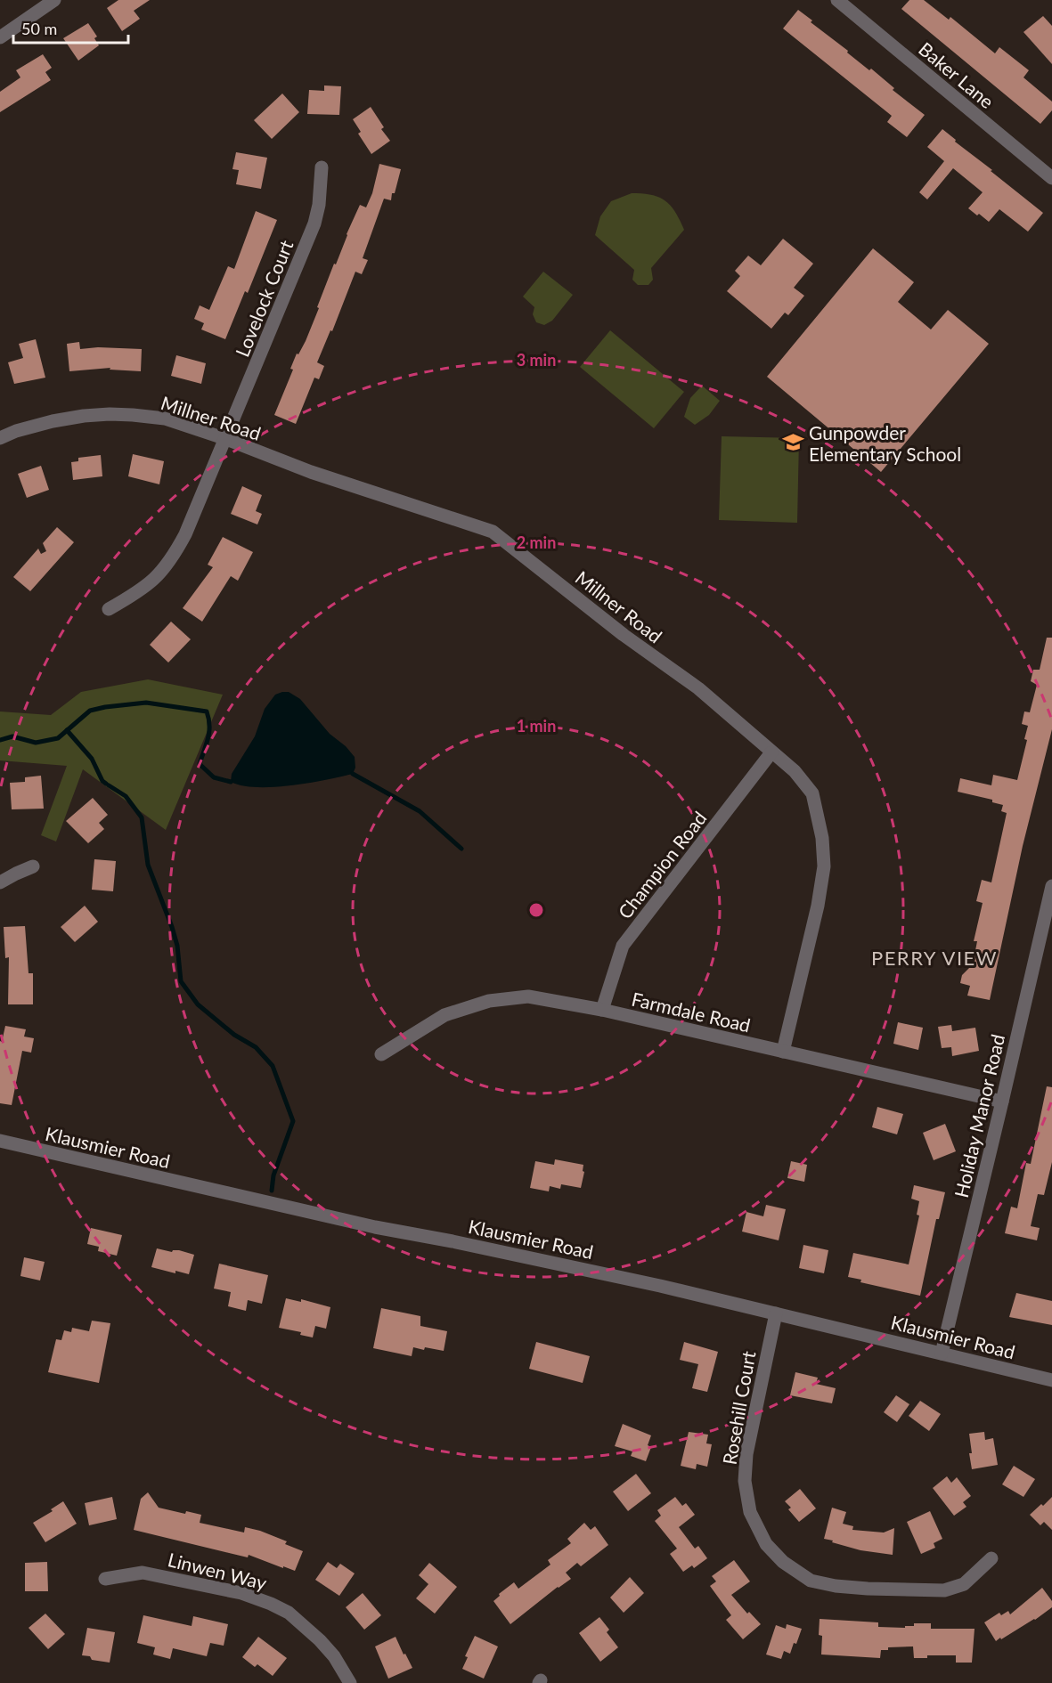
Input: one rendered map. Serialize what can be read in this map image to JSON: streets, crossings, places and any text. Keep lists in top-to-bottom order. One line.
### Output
{"streets":{"street":["Baker Lane","Lovelock Court","Millner Road","Champion Road","Farmdale Road","Holiday Manor Road","Klausmier Road","Rosehill Court","Linwen Way"]},"crossings":[["Lovelock Court","Millner Road"],["Millner Road","Champion Road"],["Millner Road","Farmdale Road"],["Champion Road","Farmdale Road"],["Farmdale Road","Holiday Manor Road"],["Holiday Manor Road","Klausmier Road"],["Klausmier Road","Rosehill Court"]],"districts":["PERRY VIEW"],"places":{"school or university":["Gunpowder Elementary School"]},"scale_bar":"50 m","rings":["3 min","2 min","1 min"]}
